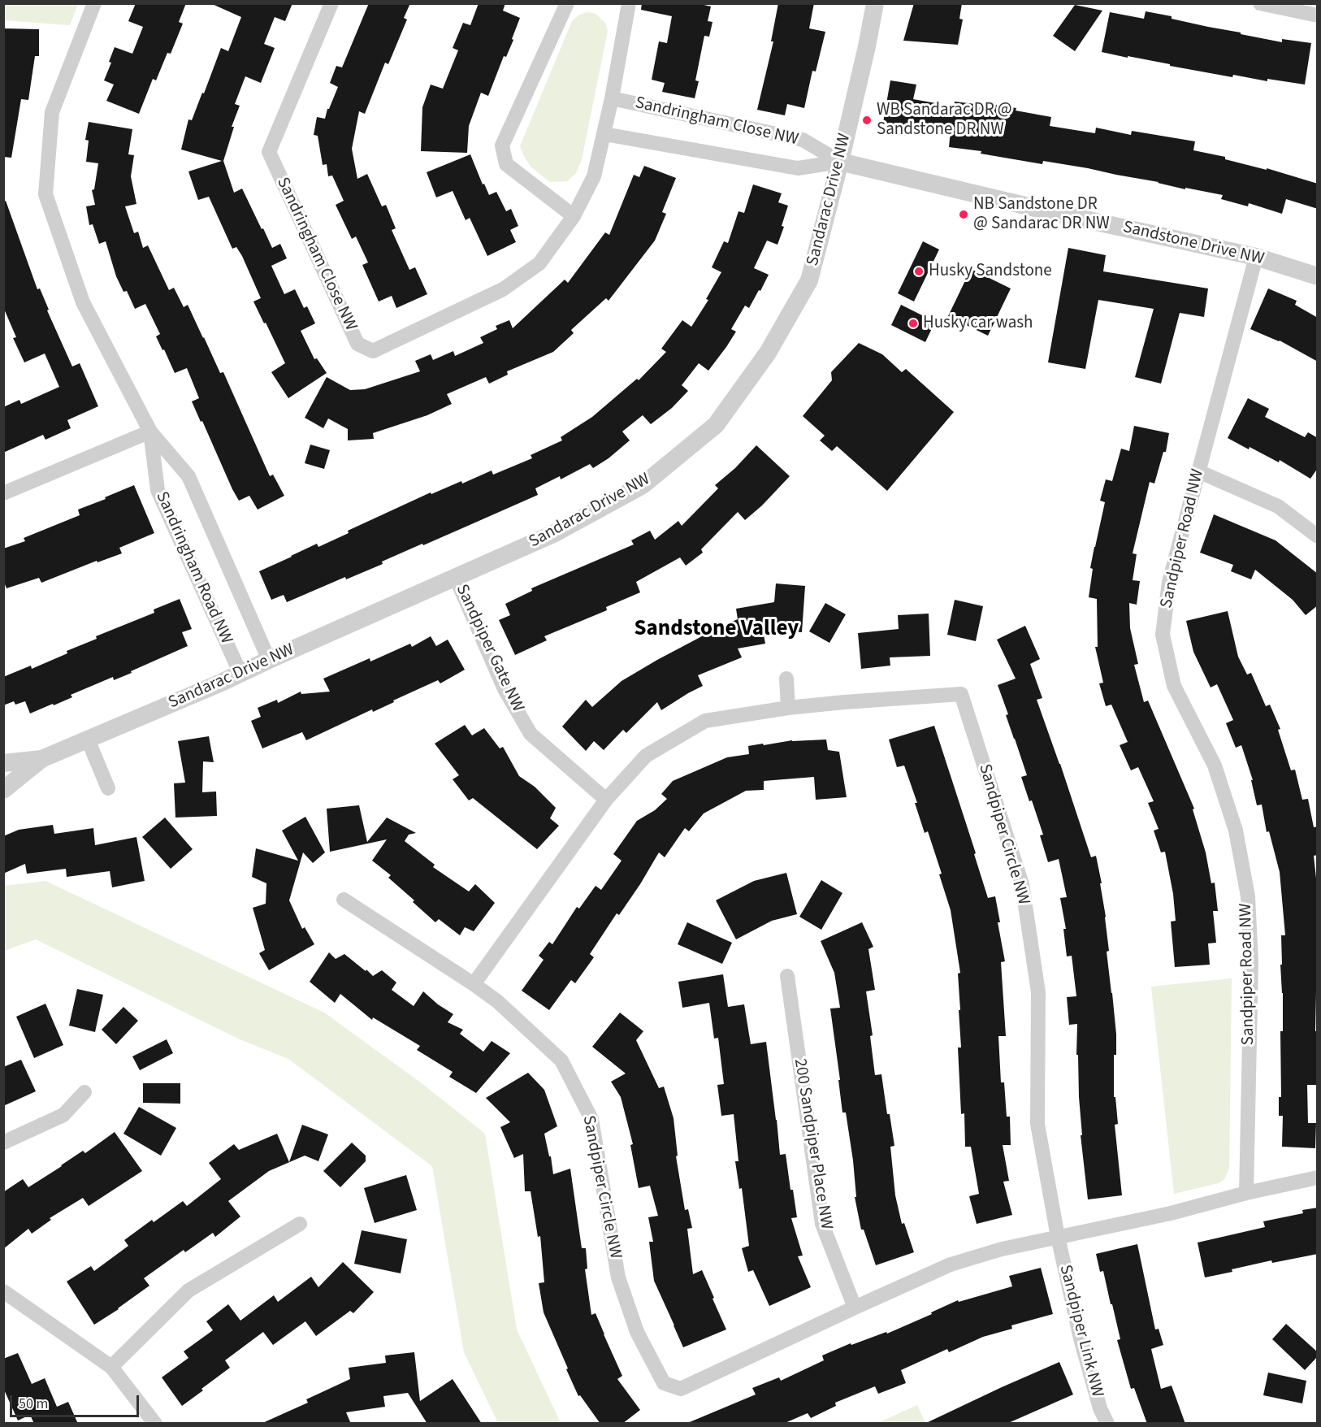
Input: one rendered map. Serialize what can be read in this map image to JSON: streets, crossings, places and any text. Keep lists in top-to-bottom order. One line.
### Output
{"streets":{"street":["Sandringham Close NW","Sandarac Drive NW","Sandstone Drive NW","Sandpiper Road NW","Sandringham Road NW","Sandpiper Gate NW","Sandpiper Circle NW","200 Sandpiper Place NW","Sandpiper Link NW"]},"crossings":[["Sandringham Close NW","Sandarac Drive NW"],["Sandringham Close NW","Sandstone Drive NW"],["Sandarac Drive NW","Sandstone Drive NW"],["Sandarac Drive NW","Sandringham Road NW"],["Sandarac Drive NW","Sandpiper Gate NW"],["Sandstone Drive NW","Sandpiper Road NW"],["Sandpiper Road NW","Sandpiper Circle NW"],["Sandpiper Gate NW","Sandpiper Circle NW"],["Sandpiper Circle NW","200 Sandpiper Place NW"],["Sandpiper Circle NW","Sandpiper Link NW"]],"districts":["Sandstone Valley"],"places":["WB Sandarac DR @ Sandstone DR NW","NB Sandstone DR @ Sandarac DR NW","Husky Sandstone","Husky car wash"],"scale_bar":"50 m"}
